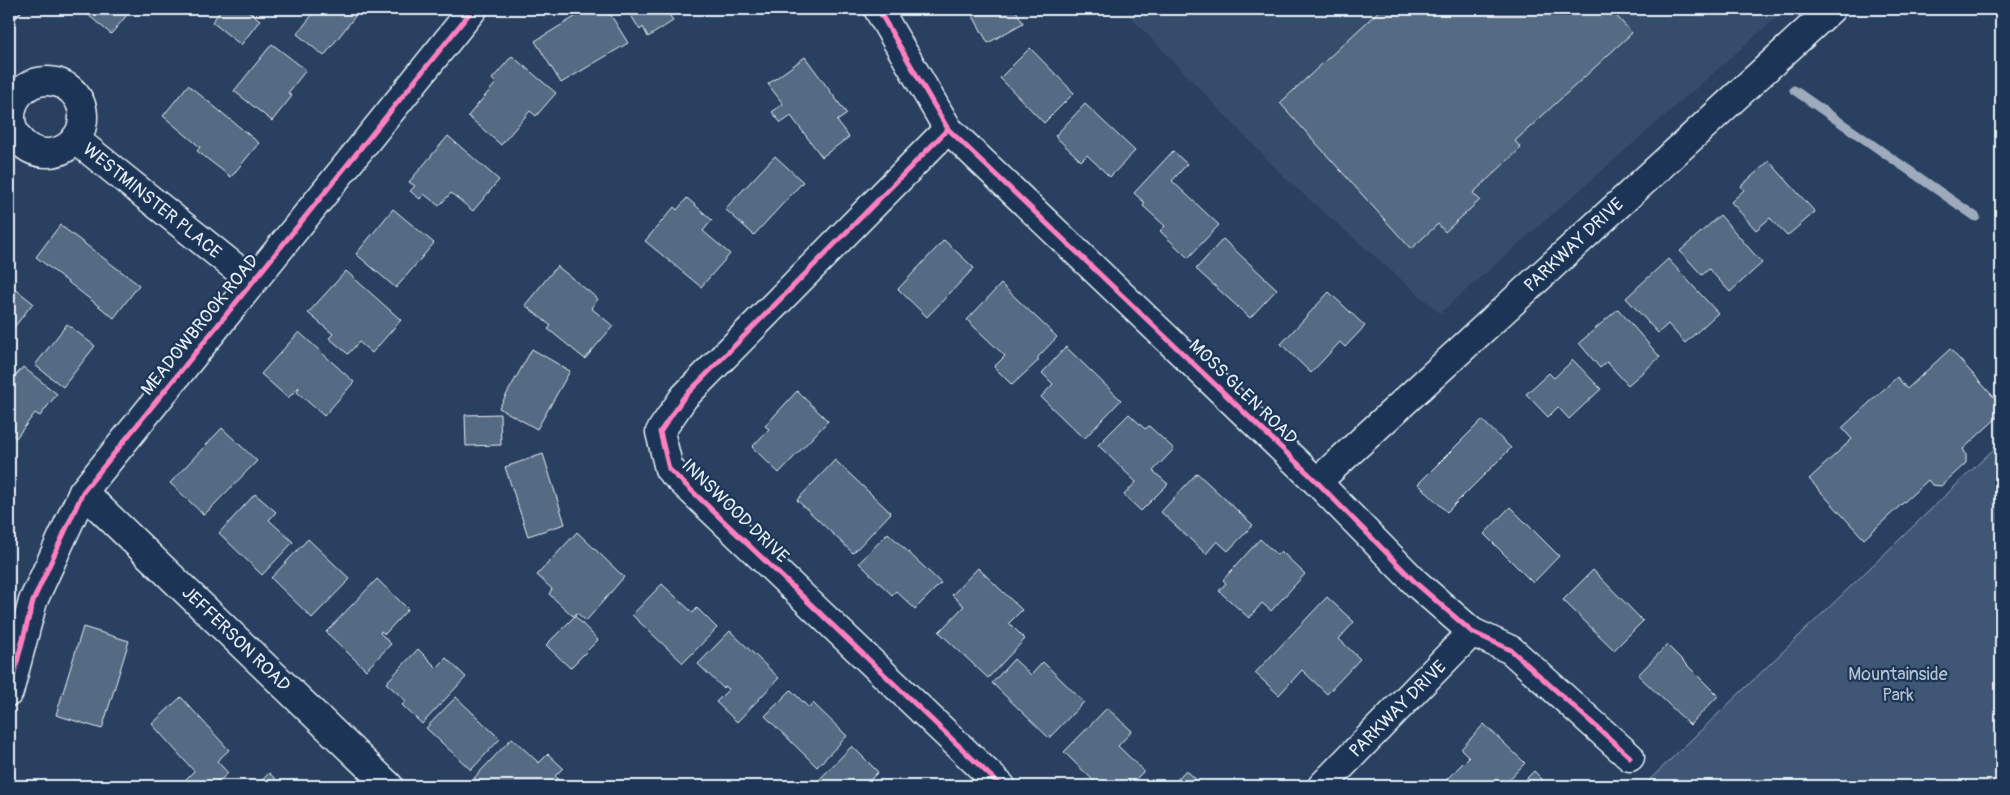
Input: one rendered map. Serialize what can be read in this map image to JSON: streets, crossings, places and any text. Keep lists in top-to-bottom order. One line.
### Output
{"streets":{"street":["WESTMINSTER PLACE","PARKWAY DRIVE","MEADOWBROOK ROAD","MOSS GLEN ROAD","INNSWOOD DRIVE","JEFFERSON ROAD"]},"crossings":[["WESTMINSTER PLACE","MEADOWBROOK ROAD"],["PARKWAY DRIVE","MOSS GLEN ROAD"],["MEADOWBROOK ROAD","JEFFERSON ROAD"],["MOSS GLEN ROAD","INNSWOOD DRIVE"]],"parks":["Mountainside Park"]}
